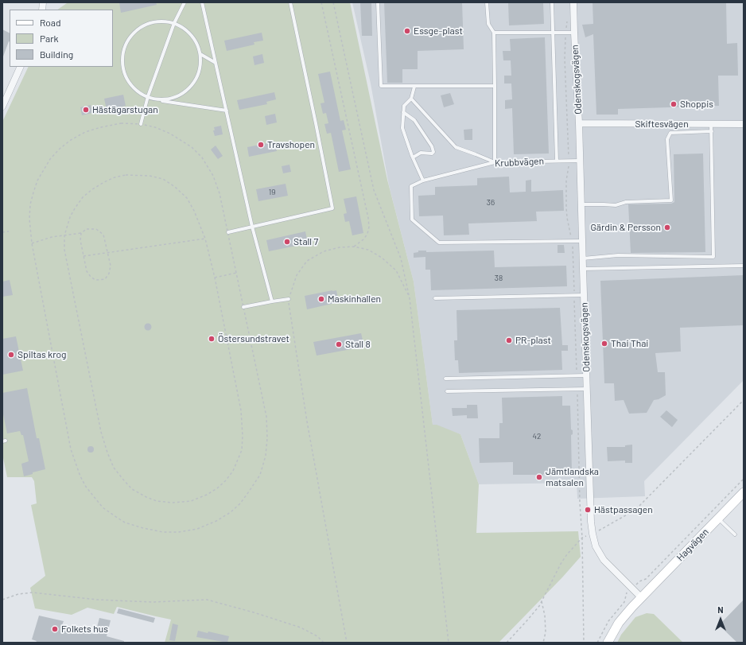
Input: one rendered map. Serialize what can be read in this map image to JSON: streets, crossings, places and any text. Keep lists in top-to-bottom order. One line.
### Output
{"streets":{"street":["Odenskogsvägen","Skiftesvägen","Hagvägen"],"lane":["Krubbvägen"]},"crossings":[["Odenskogsvägen","Skiftesvägen"],["Odenskogsvägen","Krubbvägen"],["Odenskogsvägen","Hagvägen"]],"places":["Essge-plast","Shoppis","Hästägarstugan","Travshopen","Gärdin & Persson","Stall 7","Maskinhallen","Östersundstravet","PR-plast","Thai Thai","Stall 8","Spiltas krog","Jämtlandska matsalen","Hästpassagen","Folkets hus"],"house_numbers":["19","36","38","42"],"legend":["Road","Park","Building"],"north":"top"}
